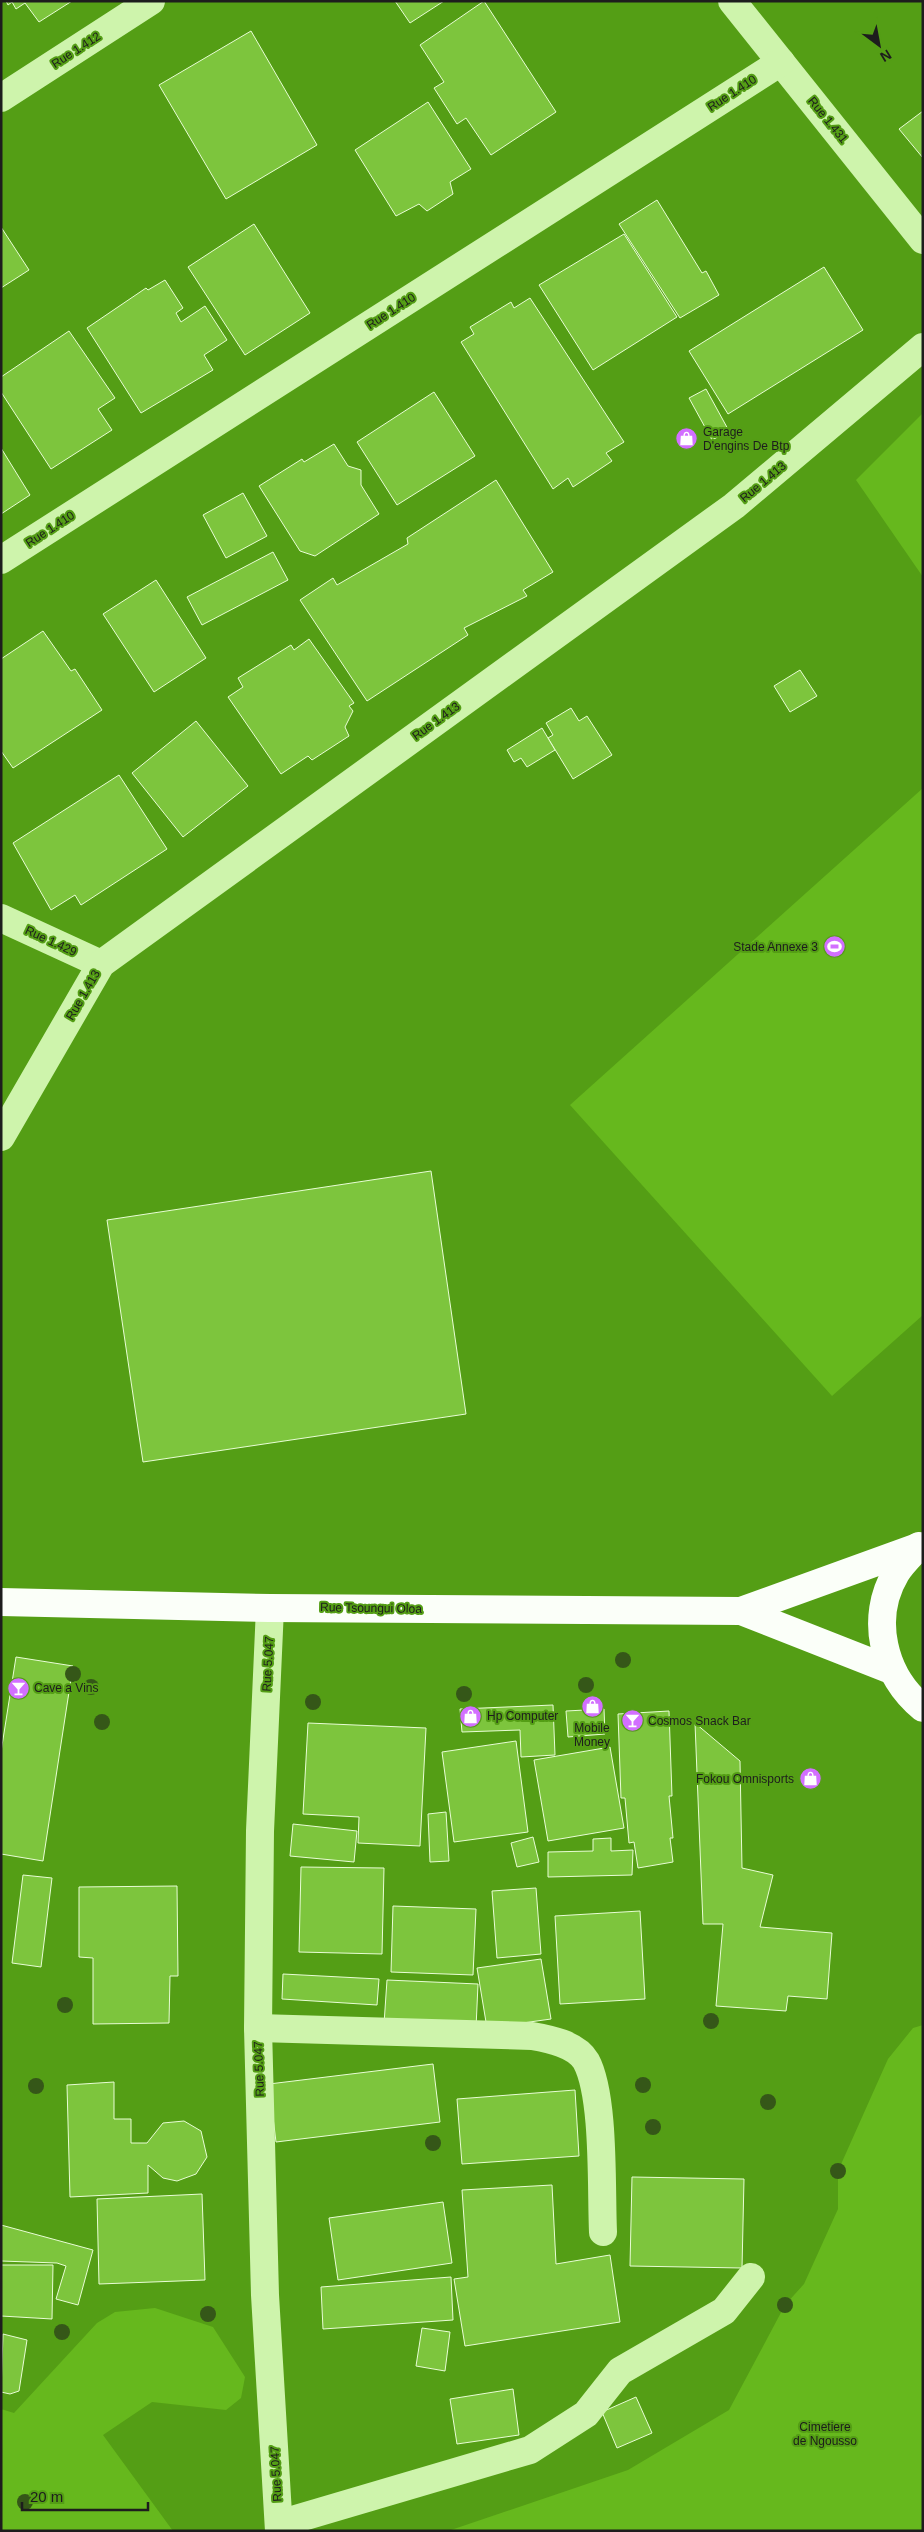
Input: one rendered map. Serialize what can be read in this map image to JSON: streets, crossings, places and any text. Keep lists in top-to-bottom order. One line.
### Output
{"streets":{"main road":["Rue Tsoungui Oloa"],"street":["Rue 1.412","Rue 1.410","Rue 1.431","Rue 1.413","Rue 1.429","Rue 5.047"]},"crossings":[["Rue 1.410","Rue 1.431"],["Rue 1.413","Rue 1.429"],["Rue Tsoungui Oloa","Rue 5.047"]],"parks":["Cimetiere de Ngousso"],"places":{"shop":["Garage D'engins De Btp","Mobile Money","Hp Computer","Fokou Omnisports"],"sports":["Stade Annexe 3"],"bar":["Cave a Vins","Cosmos Snack Bar"]},"scale_bar":"20 m","north":"bottom right"}
